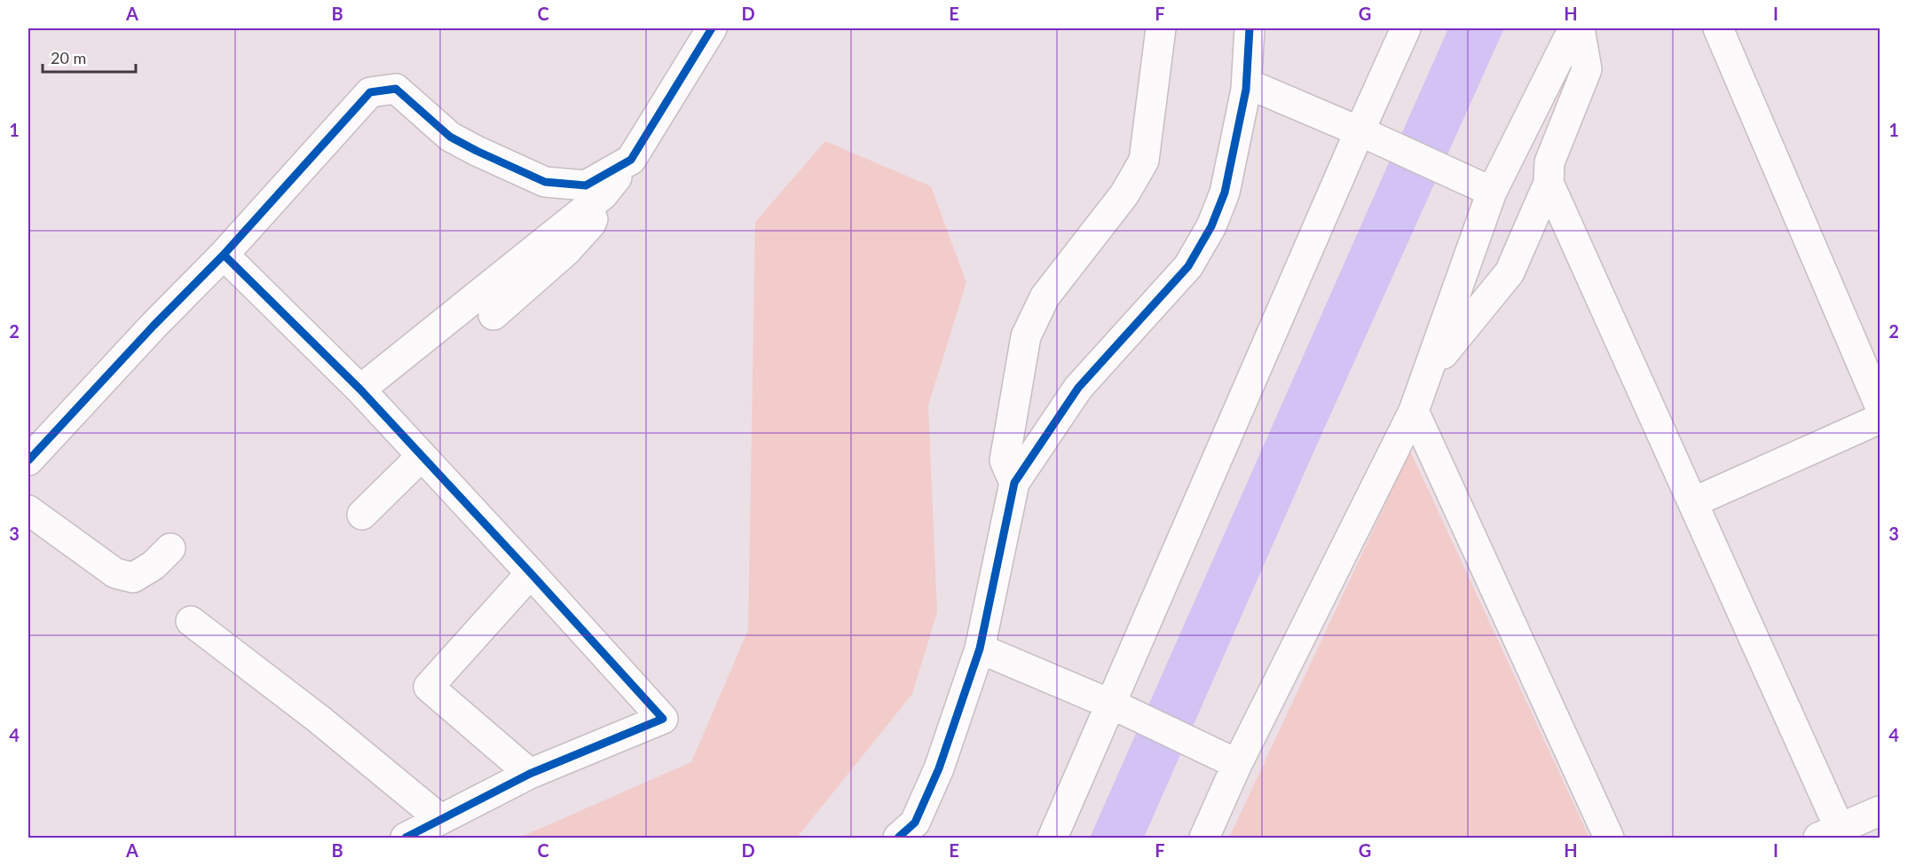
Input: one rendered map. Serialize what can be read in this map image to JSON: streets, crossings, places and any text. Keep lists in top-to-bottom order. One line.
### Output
{"scale_bar":"20 m","grid":{"columns":["A","B","C","D","E","F","G","H","I"],"rows":["1","2","3","4"]}}
